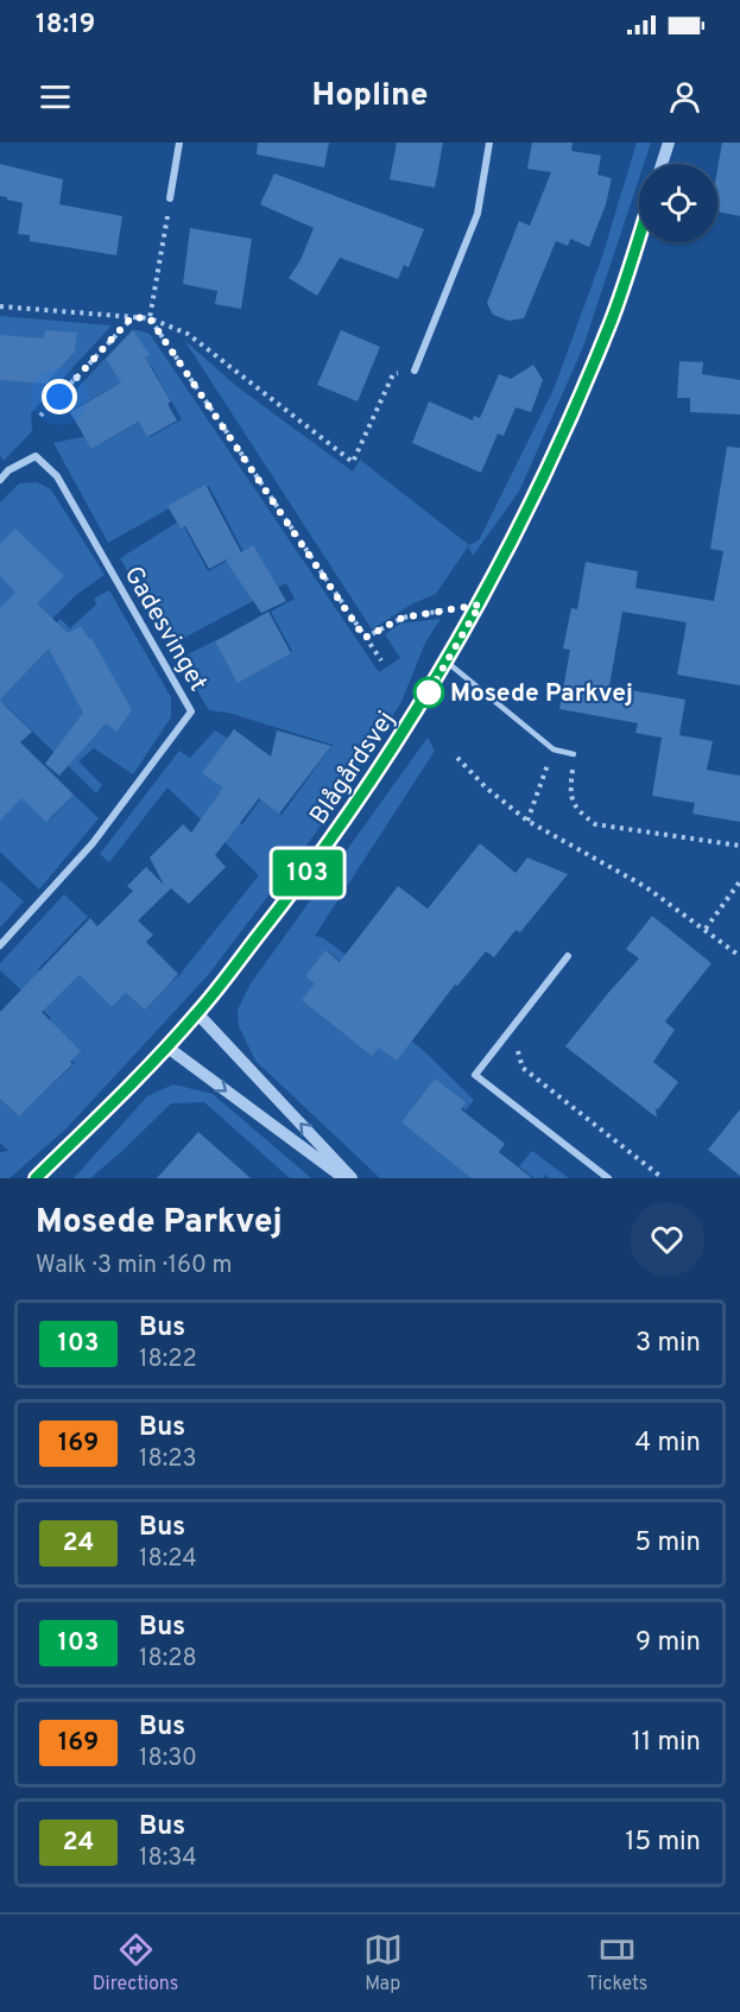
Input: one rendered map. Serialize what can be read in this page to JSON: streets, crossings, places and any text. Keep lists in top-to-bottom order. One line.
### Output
{"streets":{"street":["Gadesvinget","Blågårdsvej"]},"places":["Mosede Parkvej"],"lines":["bus line 103"],"page":{"status":"18:19","header":"Hopline","on_map":"103","heading":["Mosede Parkvej","Walk · 3 min · 160 m"],"list":[{"mark":"103","name":"Bus","note":"18:22","value":"3 min"},{"mark":"169","name":"Bus","note":"18:23","value":"4 min"},{"mark":"24","name":"Bus","note":"18:24","value":"5 min"},{"mark":"103","name":"Bus","note":"18:28","value":"9 min"},{"mark":"169","name":"Bus","note":"18:30","value":"11 min"},{"mark":"24","name":"Bus","note":"18:34","value":"15 min"}],"tabs":["Directions","Map","Tickets"]}}
